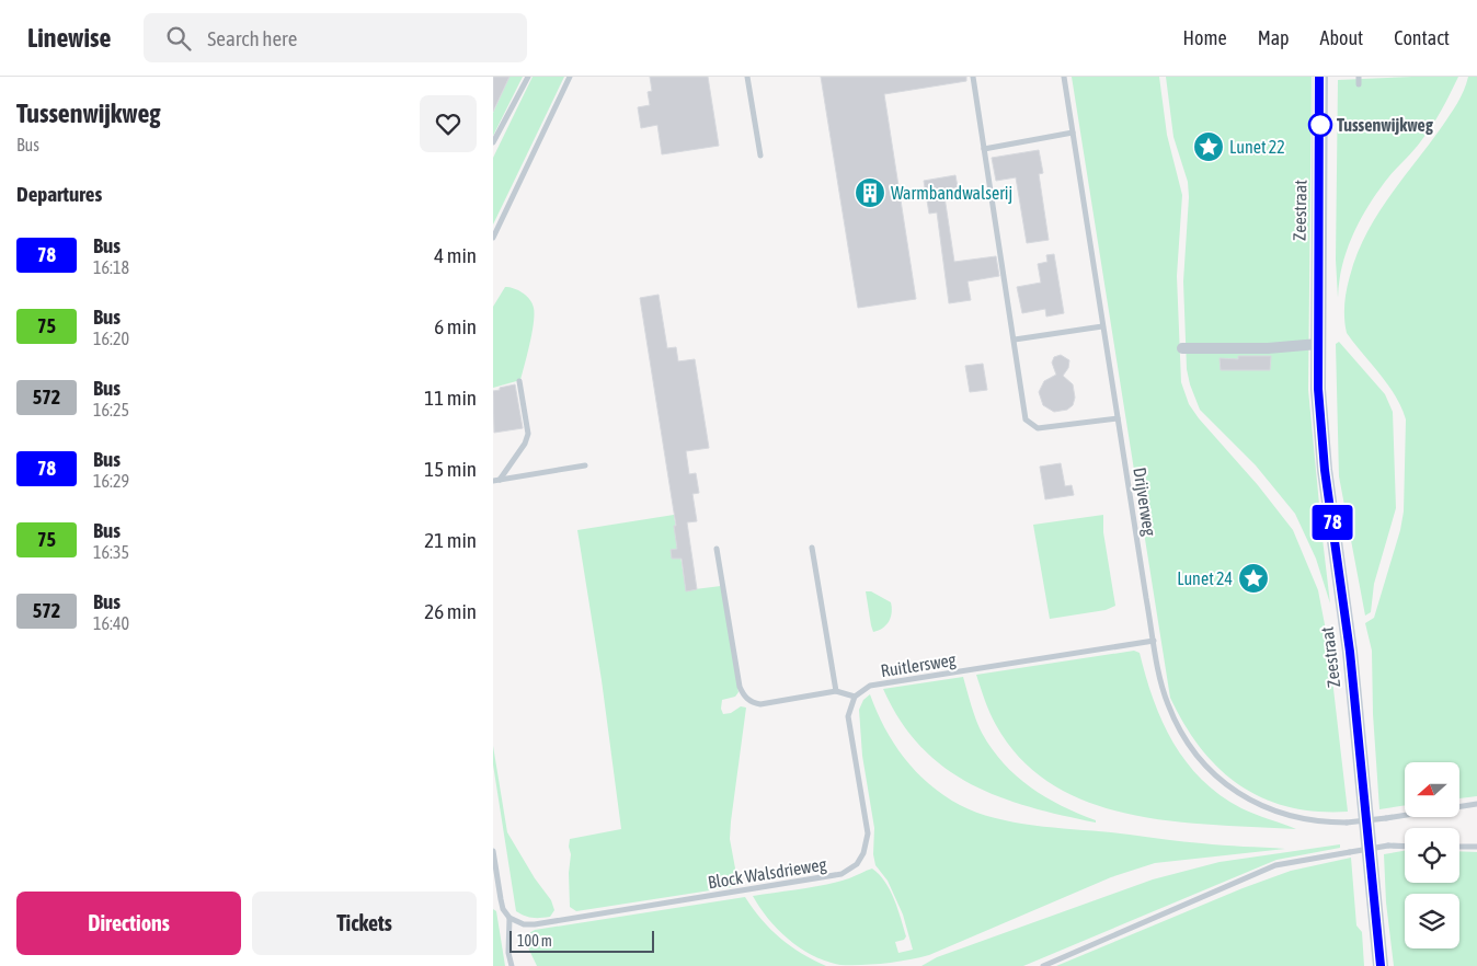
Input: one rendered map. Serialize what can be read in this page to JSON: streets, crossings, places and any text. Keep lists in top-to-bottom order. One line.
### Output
{"streets":{"main road":["Zeestraat"],"lane":["Drijverweg","Ruitlersweg","Block Walsdrieweg"]},"crossings":[["Drijverweg","Ruitlersweg"],["Ruitlersweg","Block Walsdrieweg"]],"places":{"other":["Tussenwijkweg"],"place":["Lunet 22","Lunet 24"],"building":["Warmbandwalserij"]},"lines":["bus line 78"],"scale_bar":"100 m","north":"left","page":{"header":"Linewise","search":"Search here","nav":["Home","Map","About","Contact"],"heading":[["Tussenwijkweg","Bus"],"Departures"],"on_map":"78","list":[{"mark":"78","name":"Bus","note":"16:18","value":"4 min"},{"mark":"75","name":"Bus","note":"16:20","value":"6 min"},{"mark":"572","name":"Bus","note":"16:25","value":"11 min"},{"mark":"78","name":"Bus","note":"16:29","value":"15 min"},{"mark":"75","name":"Bus","note":"16:35","value":"21 min"},{"mark":"572","name":"Bus","note":"16:40","value":"26 min"}],"buttons":["Directions","Tickets"],"scale":"100 m"}}
